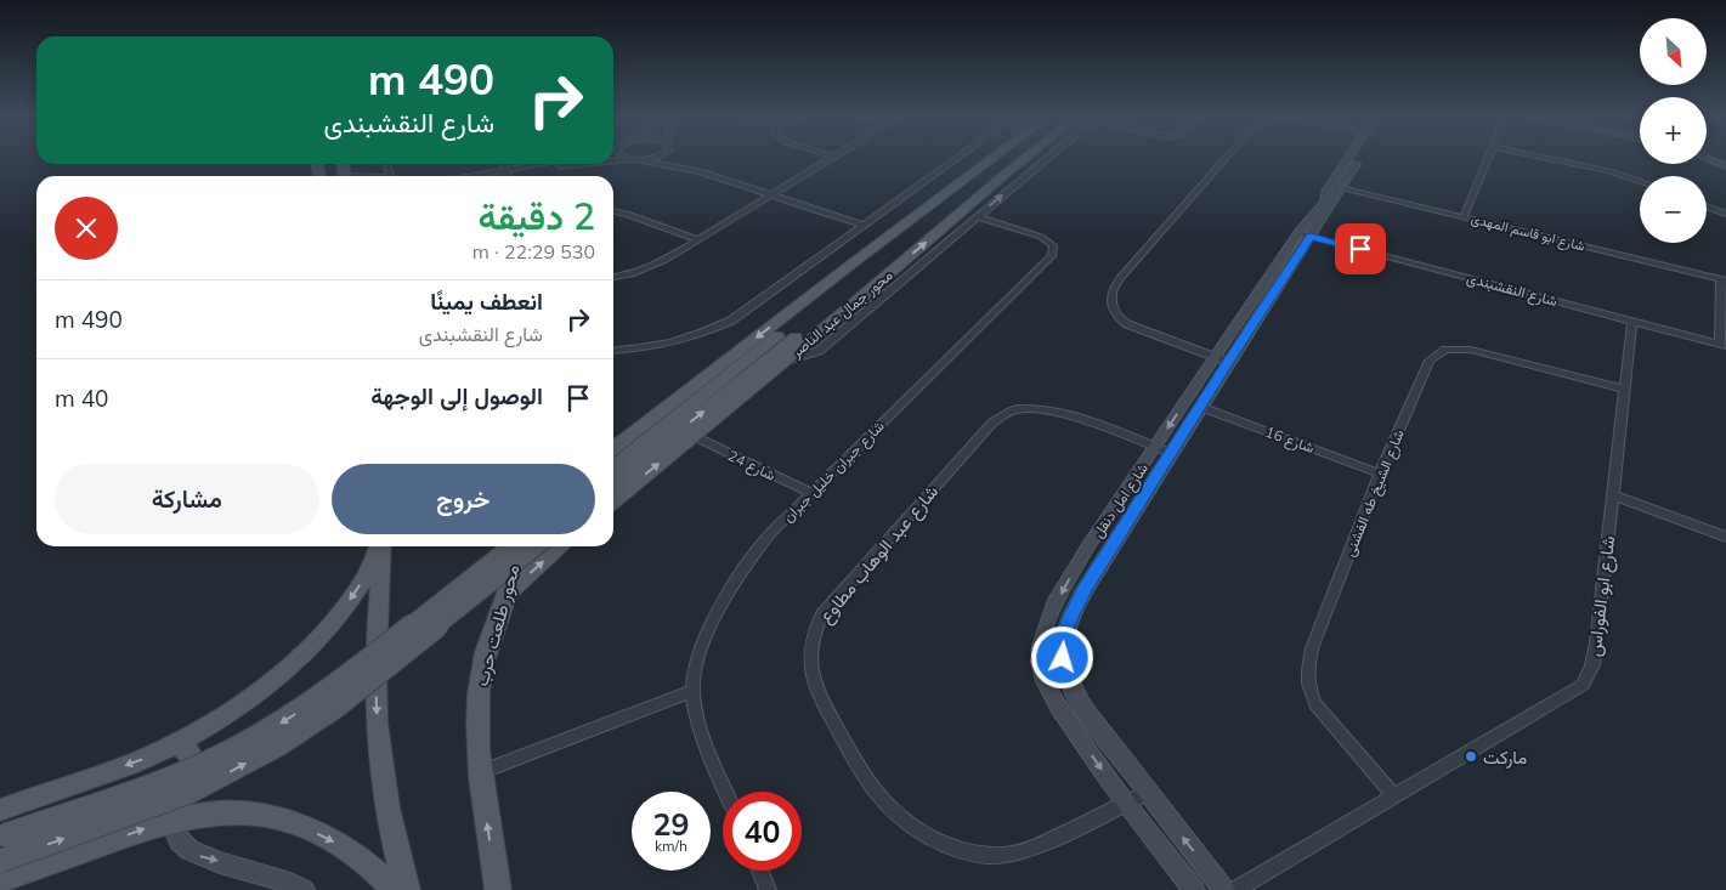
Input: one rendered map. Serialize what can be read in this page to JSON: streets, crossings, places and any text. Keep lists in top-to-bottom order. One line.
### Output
{"streets":{"main road":["محور جمال عبد الناصر","محور طلعت حرب"],"street":["شارع ابو قاسم المهدى","شارع النقشبندى","شارع 16","شارع 24","شارع جبران خليل جبران","شارع الشيخ طه الفشنى","شارع امل دنقل","شارع عبد الوهاب مطاوع","شارع ابو الفوراس"]},"crossings":[["شارع ابو قاسم المهدى","شارع امل دنقل"],["شارع النقشبندى","شارع امل دنقل"],["شارع النقشبندى","شارع ابو الفوراس"],["محور جمال عبد الناصر","شارع 24"],["شارع 16","شارع الشيخ طه الفشنى"],["شارع 16","شارع امل دنقل"],["شارع 24","شارع جبران خليل جبران"],["شارع الشيخ طه الفشنى","شارع ابو الفوراس"],["شارع امل دنقل","شارع عبد الوهاب مطاوع"]],"places":["ماركت"],"north":"bottom right","page":{"map_buttons":["+","−"],"turn":["490 m","شارع النقشبندى"],"heading":["2 دقيقة","530 m · 22:29"],"list":[{"name":"انعطف يمينًا","note":"شارع النقشبندى","value":"490 m"},{"name":"الوصول إلى الوجهة","value":"40 m"}],"buttons":["خروج","مشاركة"],"speed":"29 km/h","limit":"40"}}
